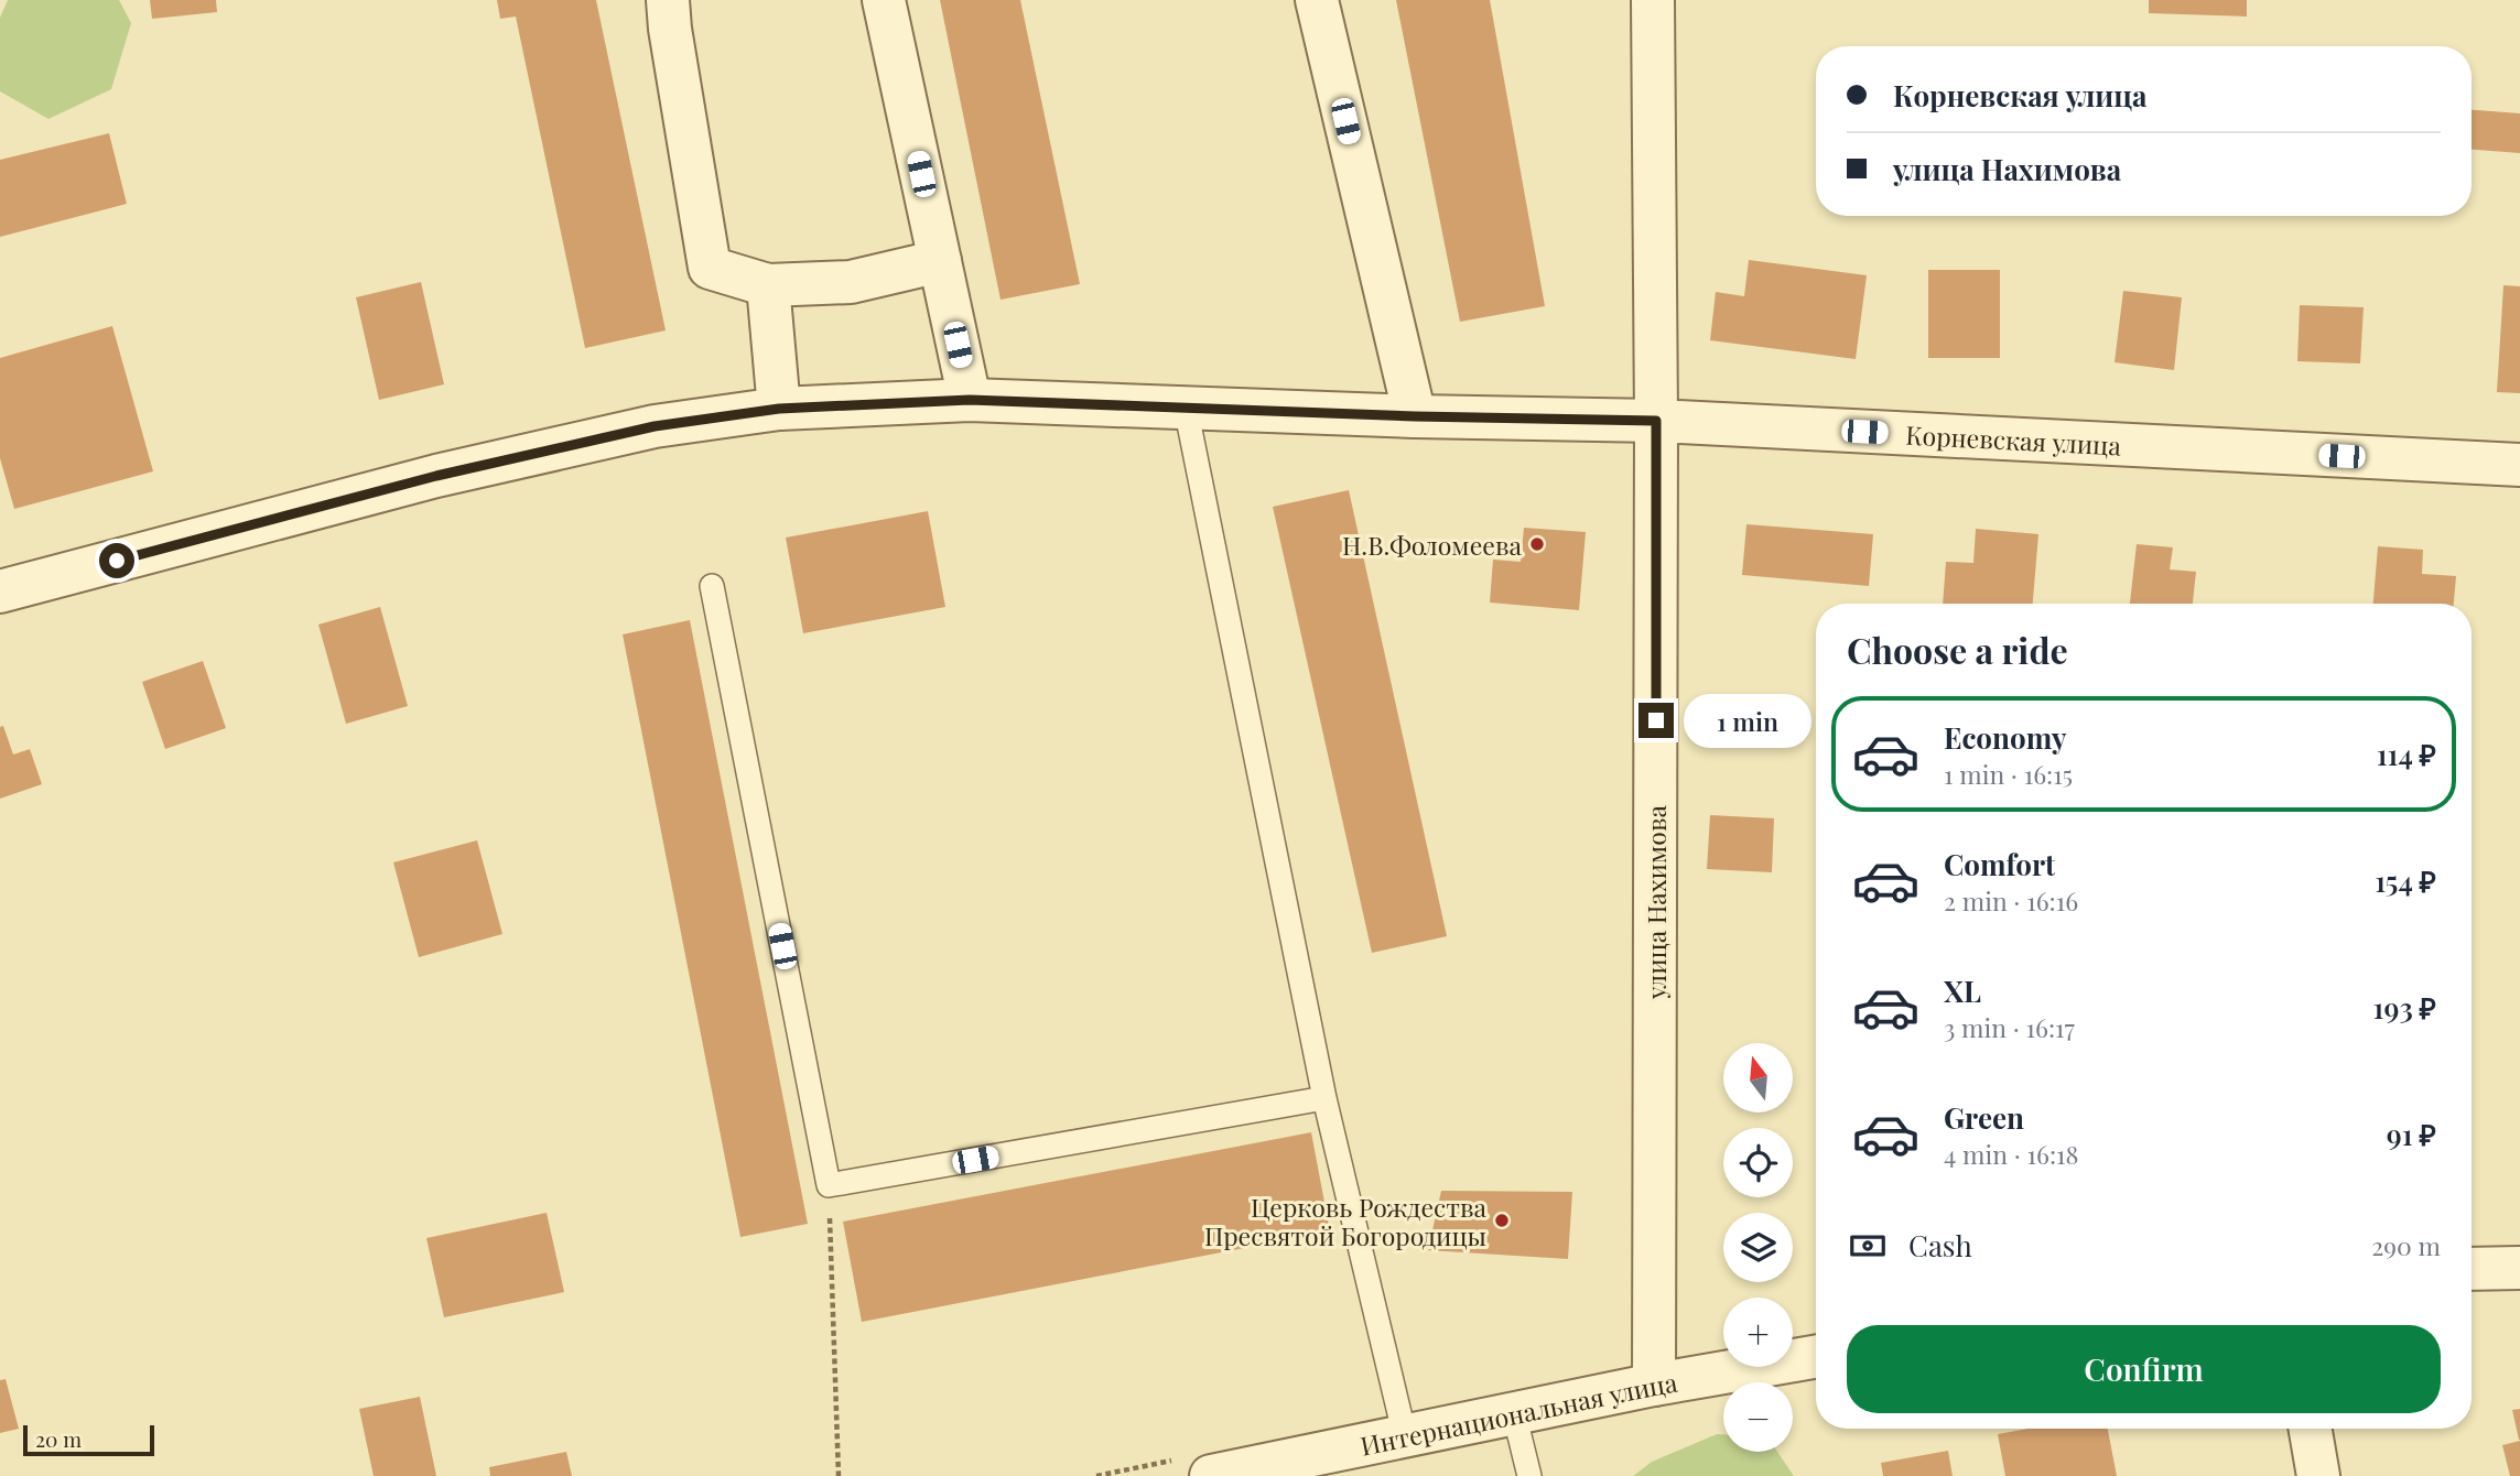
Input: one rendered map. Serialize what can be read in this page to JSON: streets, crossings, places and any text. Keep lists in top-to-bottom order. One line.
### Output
{"streets":{"street":["Корневская улица","улица Нахимова","Интернациональная улица"]},"crossings":[["Корневская улица","улица Нахимова"],["улица Нахимова","Интернациональная улица"]],"places":["Н.В.Фоломеева","Церковь Рождества Пресвятой Богородицы"],"scale_bar":"20 m","north":"top","page":{"banner":["Корневская улица","улица Нахимова"],"heading":"Choose a ride","bubble":"1 min","list":[{"name":"Economy","note":"1 min · 16:15","value":"114 ₽"},{"name":"Comfort","note":"2 min · 16:16","value":"154 ₽"},{"name":"XL","note":"3 min · 16:17","value":"193 ₽"},{"name":"Green","note":"4 min · 16:18","value":"91 ₽"}],"map_buttons":["+","−"],"pay":["Cash","290 m"],"buttons":"Confirm","scale":"20 m"}}
